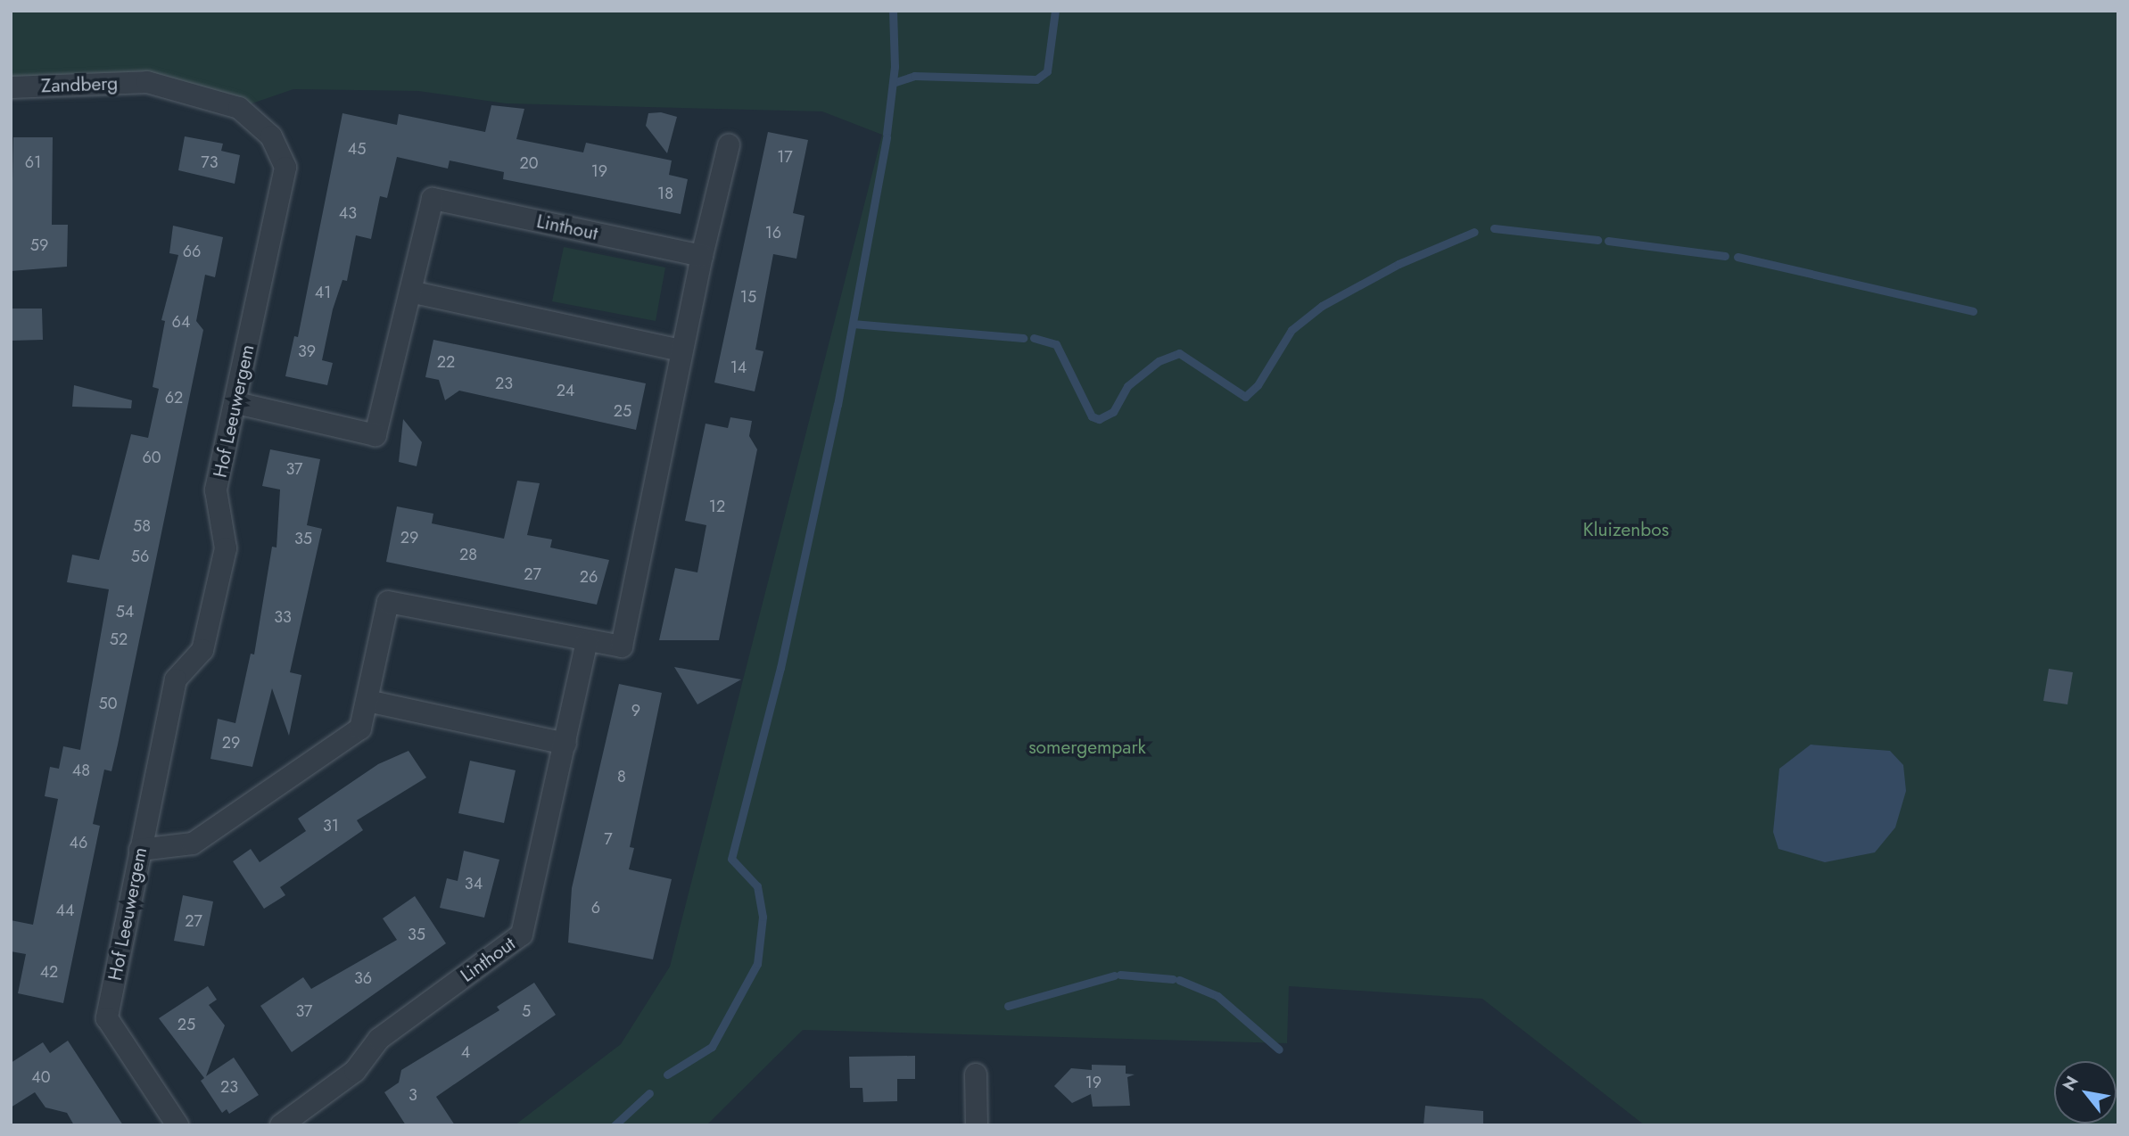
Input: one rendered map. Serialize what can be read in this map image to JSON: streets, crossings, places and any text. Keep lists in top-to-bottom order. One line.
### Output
{"streets":{"street":["Zandberg","Linthout","Hof Leeuwergem"]},"crossings":[["Zandberg","Hof Leeuwergem"],["Linthout","Hof Leeuwergem"]],"parks":["Kluizenbos","somergempark"],"house_numbers":["45","17","61","73","20","19","18","43","16","59","66","41","15","64","39","22","14","23","24","62","25","60","37","12","58","29","35","28","56","27","26","54","33","52","50","9","29","48","8","31","7","46","34","6","44","27","35","42","36","37","5","25","4","40","19","23","3"],"north":"top left"}
